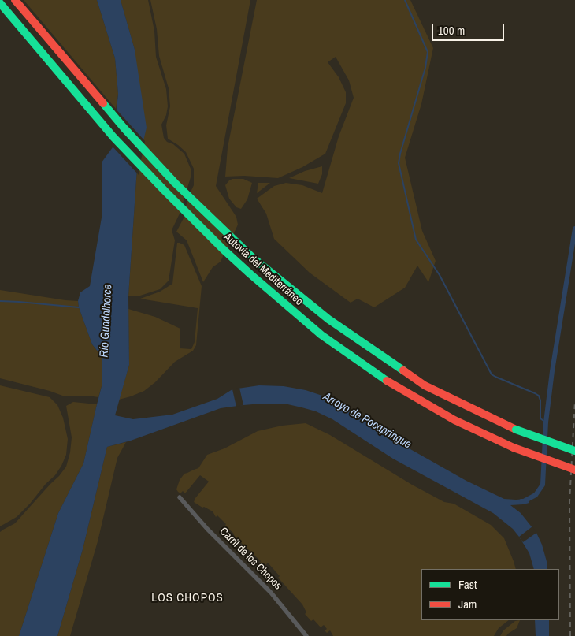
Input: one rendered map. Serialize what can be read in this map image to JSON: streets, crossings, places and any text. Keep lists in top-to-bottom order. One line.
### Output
{"streets":{"highway":["Autovía del Mediterráneo"],"street":["Carril de los Chopos"]},"districts":["LOS CHOPOS"],"water":["Río Guadalhorce","Arroyo de Pocapringue"],"legend":["Fast","Jam"],"scale_bar":"100 m"}
